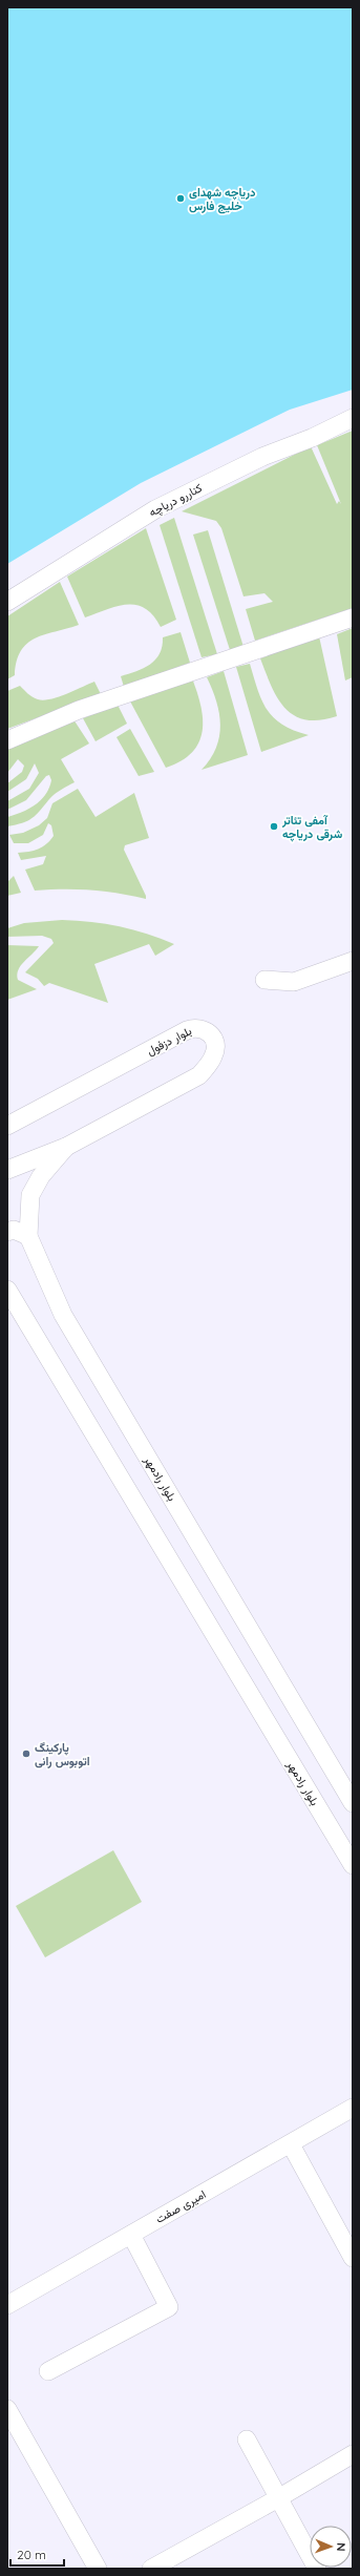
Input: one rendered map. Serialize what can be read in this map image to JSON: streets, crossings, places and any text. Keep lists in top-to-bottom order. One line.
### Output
{"streets":{"street":["کناررو دریاچه","بلوار دزفول","بلوار رادمهر","امیری صفت"]},"crossings":[["بلوار دزفول","بلوار رادمهر"]],"places":["دریاچه شهدای خلیج فارس","آمفی تئاتر شرقی دریاچه","پارکینگ اتوبوس رانی"],"scale_bar":"20 m","north":"right"}
